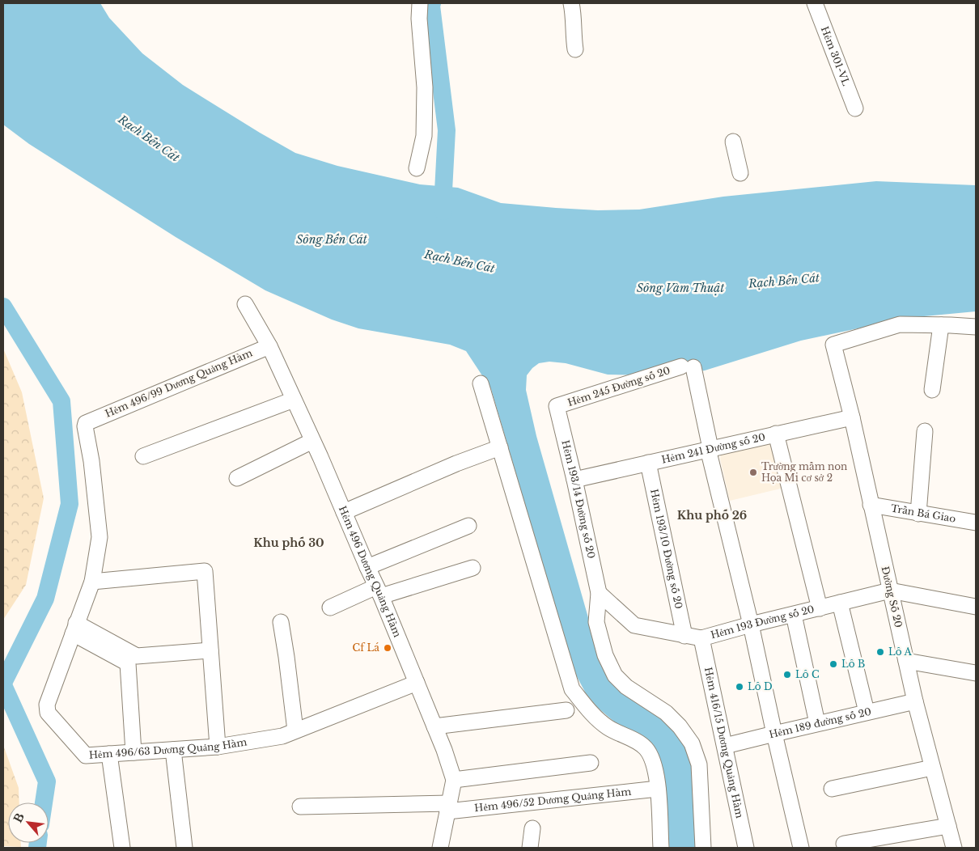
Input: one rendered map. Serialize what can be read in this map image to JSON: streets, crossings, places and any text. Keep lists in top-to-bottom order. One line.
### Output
{"streets":{"street":["Hẻm 301-VL","Hẻm 496/99 Dương Quảng Hàm","Hẻm 245 Đường số 20","Hẻm 241 Đường số 20","Hẻm 193/14 Đường số 20","Trần Bá Giao","Hẻm 193/10 Đường số 20","Hẻm 496 Dương Quảng Hàm","Đường Số 20","Hẻm 193 Đường số 20","Hẻm 189 đường số 20","Hẻm 416/15 Dương Quảng Hàm","Hẻm 496/63 Dương Quảng Hàm","Hẻm 496/52 Dương Quảng Hàm"]},"crossings":[["Hẻm 496/99 Dương Quảng Hàm","Hẻm 496 Dương Quảng Hàm"],["Hẻm 496/99 Dương Quảng Hàm","Hẻm 496/63 Dương Quảng Hàm"],["Hẻm 245 Đường số 20","Hẻm 241 Đường số 20"],["Hẻm 245 Đường số 20","Hẻm 193/14 Đường số 20"],["Hẻm 241 Đường số 20","Hẻm 193/14 Đường số 20"],["Hẻm 241 Đường số 20","Hẻm 193/10 Đường số 20"],["Hẻm 241 Đường số 20","Đường Số 20"],["Hẻm 193/14 Đường số 20","Hẻm 193 Đường số 20"],["Trần Bá Giao","Đường Số 20"],["Hẻm 193/10 Đường số 20","Hẻm 193 Đường số 20"],["Hẻm 496 Dương Quảng Hàm","Hẻm 496/63 Dương Quảng Hàm"],["Đường Số 20","Hẻm 193 Đường số 20"],["Đường Số 20","Hẻm 189 đường số 20"],["Hẻm 193 Đường số 20","Hẻm 416/15 Dương Quảng Hàm"],["Hẻm 189 đường số 20","Hẻm 416/15 Dương Quảng Hàm"]],"districts":["Khu phố 26","Khu phố 30"],"water":["Rạch Bến Cát","Sông Bến Cát","Sông Vàm Thuật"],"places":["Trường mầm non Họa Mi cơ sở 2","Cf Lá","Lô A","Lô B","Lô C","Lô D"],"north":"top left"}
